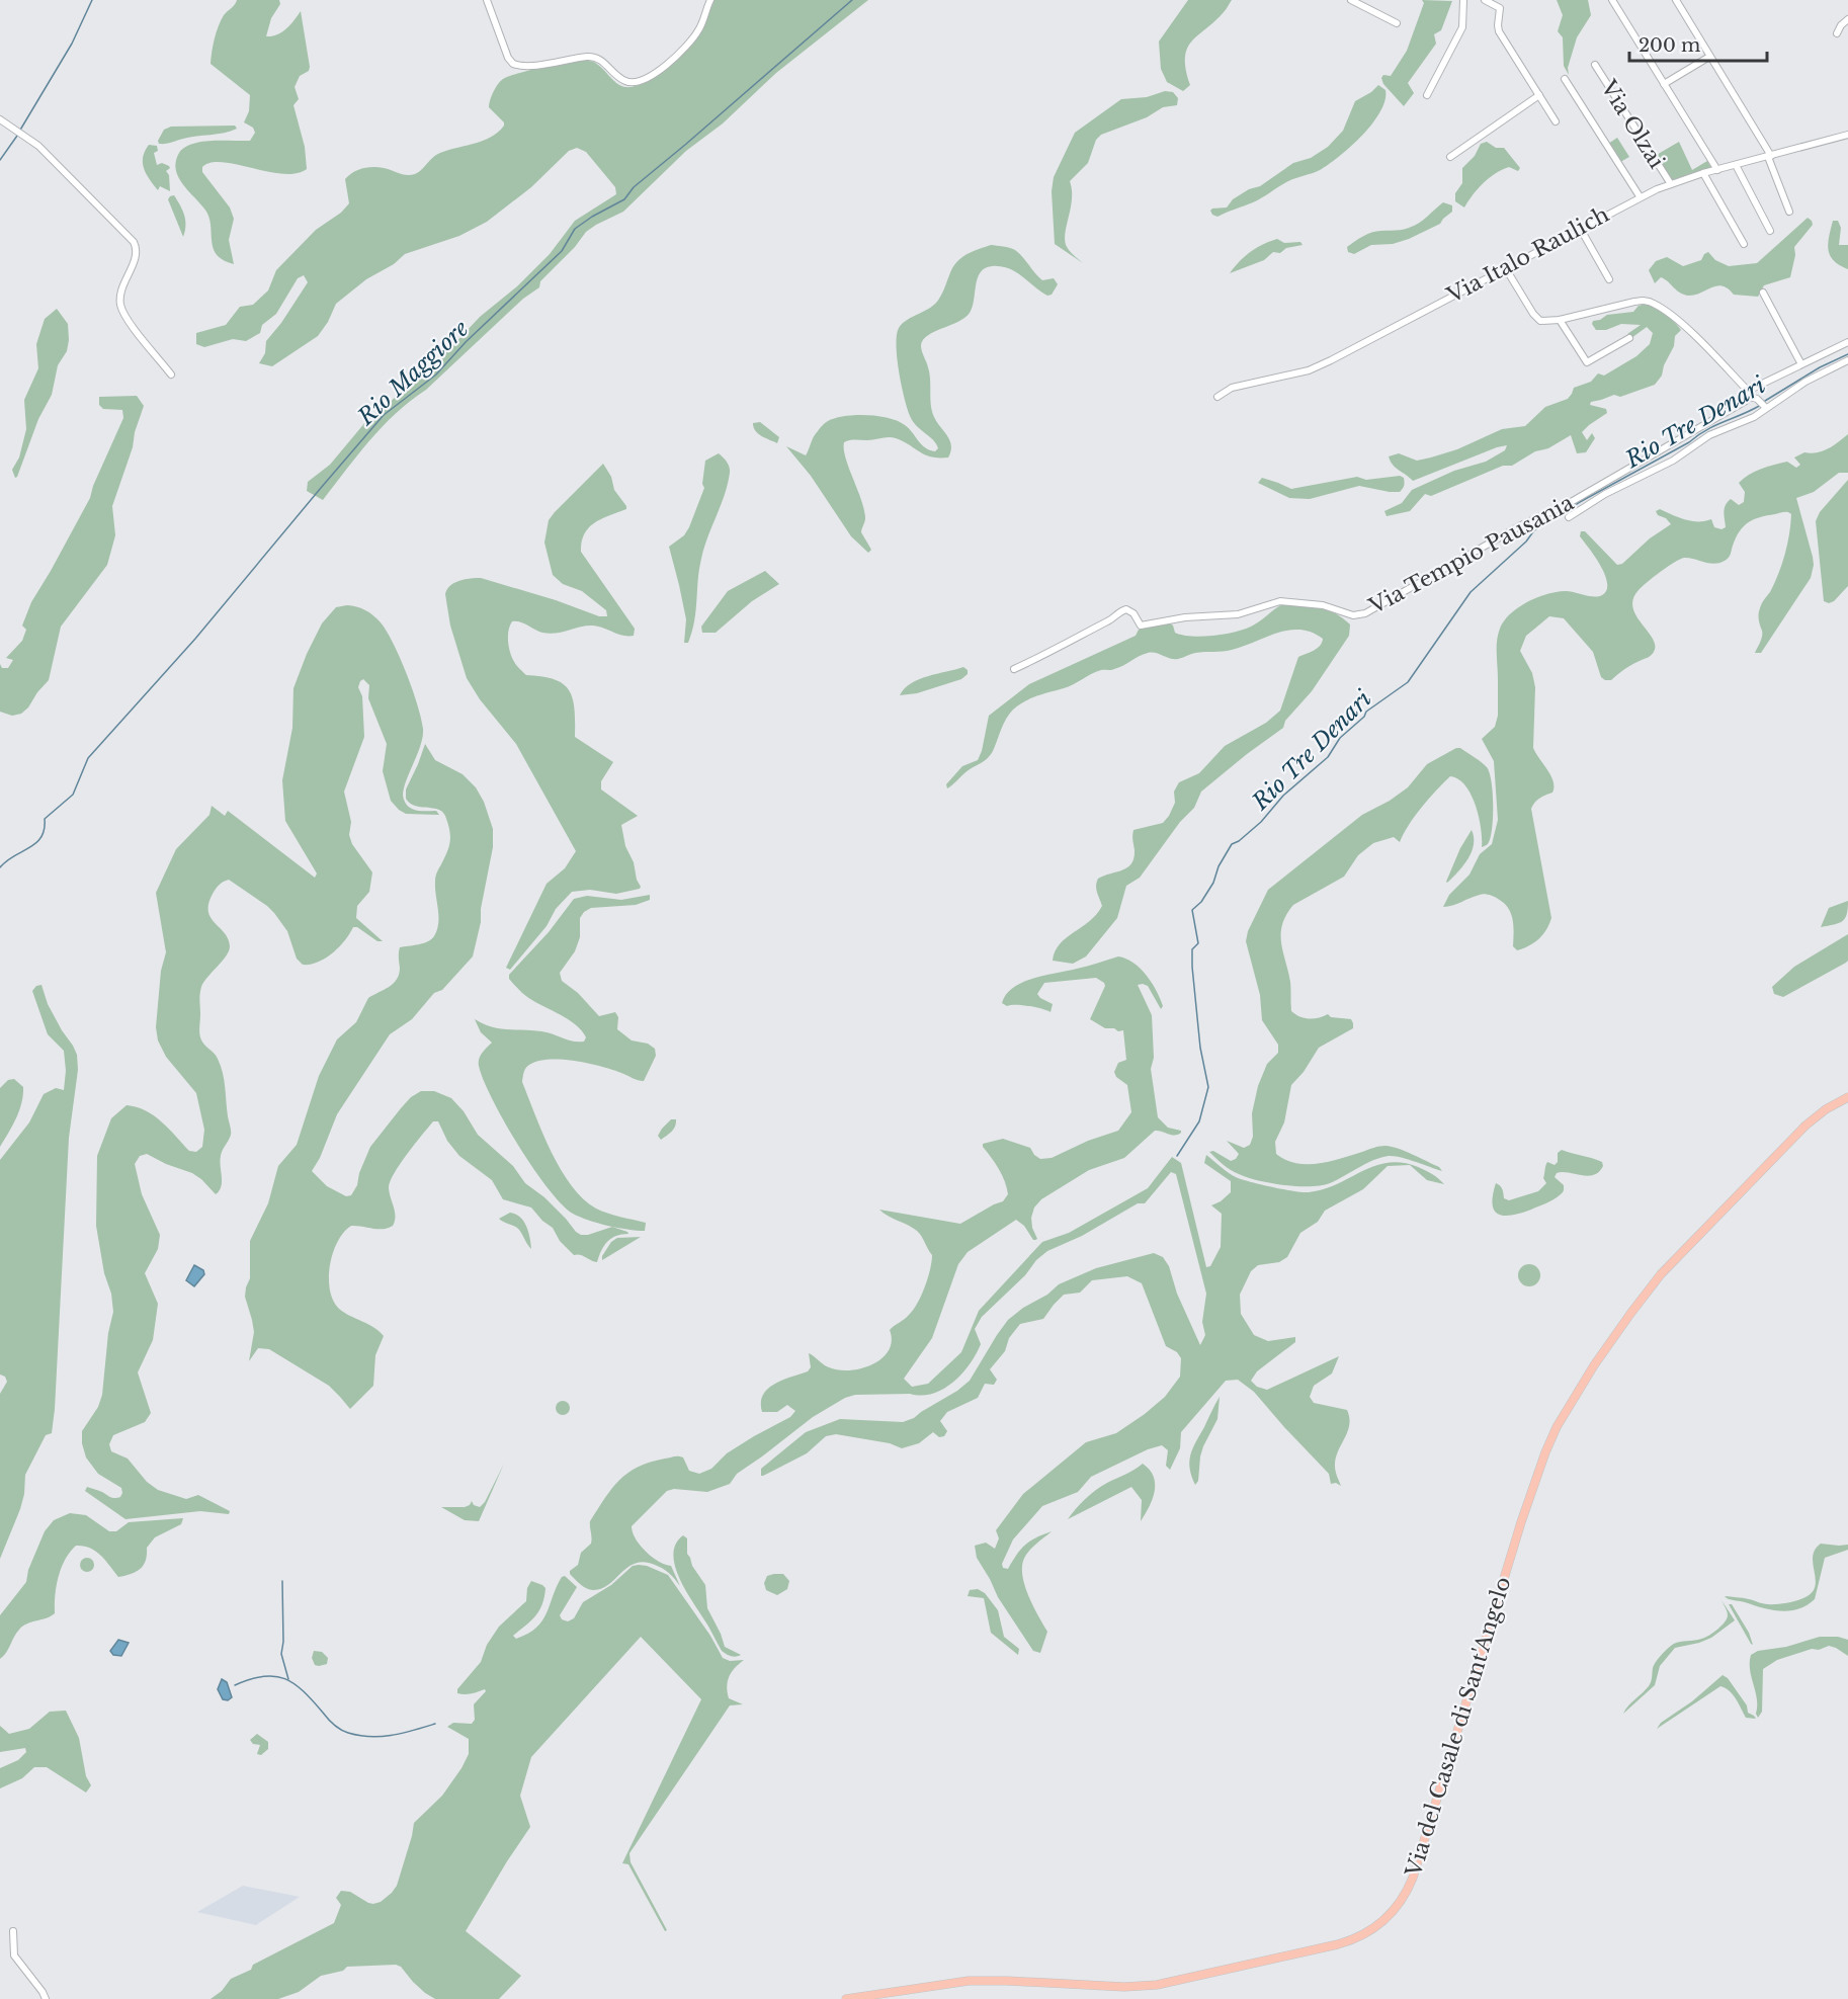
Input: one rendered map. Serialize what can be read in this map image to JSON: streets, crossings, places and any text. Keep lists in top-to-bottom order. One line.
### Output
{"streets":{"main road":["Via del Casale di Sant'Angelo"],"street":["Via Olzai","Via Italo Raulich","Via Tempio Pausania"]},"crossings":[["Via Olzai","Via Italo Raulich"]],"water":["Rio Maggiore","Rio Tre Denari"],"scale_bar":"200 m"}
